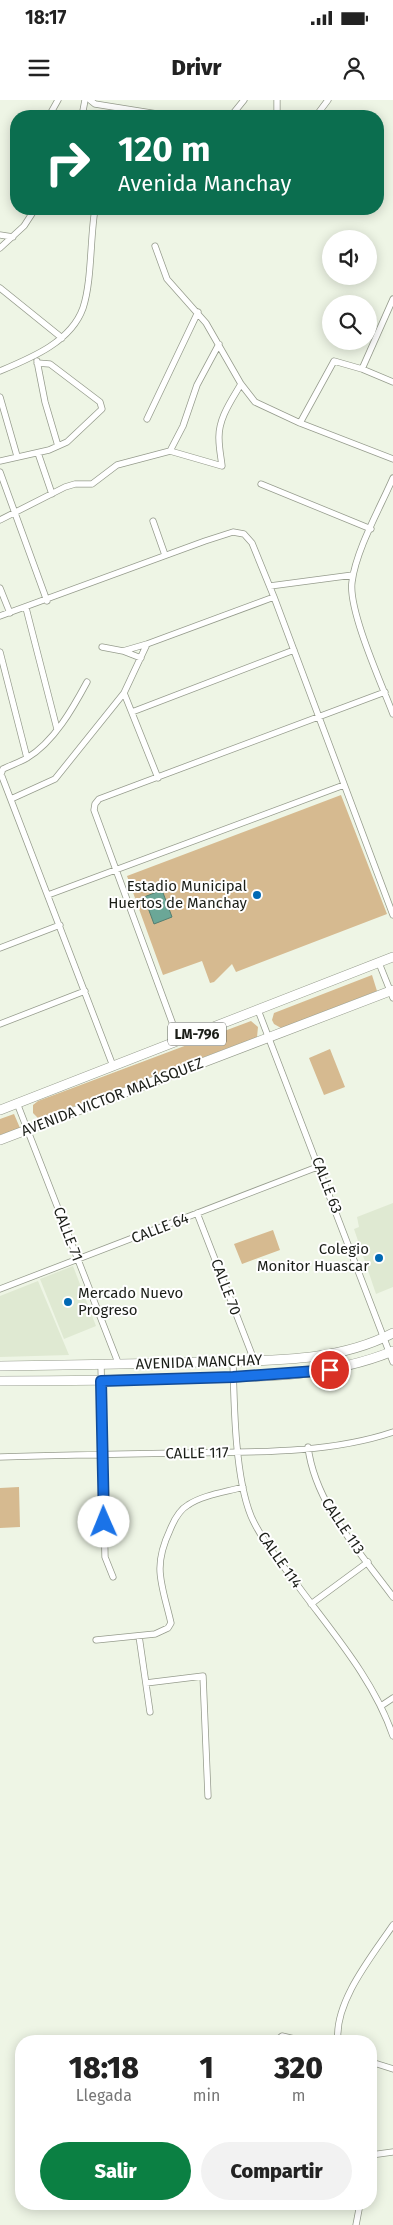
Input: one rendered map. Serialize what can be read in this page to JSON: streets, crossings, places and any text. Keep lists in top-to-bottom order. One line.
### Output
{"streets":{"main road":["LM-796","AVENIDA VICTOR MALÁSQUEZ","AVENIDA MANCHAY"],"street":["CALLE 63","CALLE 64","CALLE 71","CALLE 70","CALLE 117","CALLE 113","CALLE 114"]},"crossings":[["AVENIDA VICTOR MALÁSQUEZ","CALLE 63"],["AVENIDA VICTOR MALÁSQUEZ","CALLE 71"],["CALLE 63","CALLE 64"],["CALLE 63","AVENIDA MANCHAY"],["CALLE 64","CALLE 71"],["CALLE 64","CALLE 70"],["CALLE 71","AVENIDA MANCHAY"],["CALLE 70","AVENIDA MANCHAY"],["AVENIDA MANCHAY","CALLE 114"],["CALLE 117","CALLE 113"],["CALLE 117","CALLE 114"]],"places":["Estadio Municipal Huertos de Manchay","Colegio Monitor Huascar","Mercado Nuevo Progreso"],"page":{"status":"18:17","header":"Drivr","turn":["120 m","Avenida Manchay"],"eta":["18:18","Llegada","1","min","320","m"],"buttons":["Salir","Compartir"]}}
